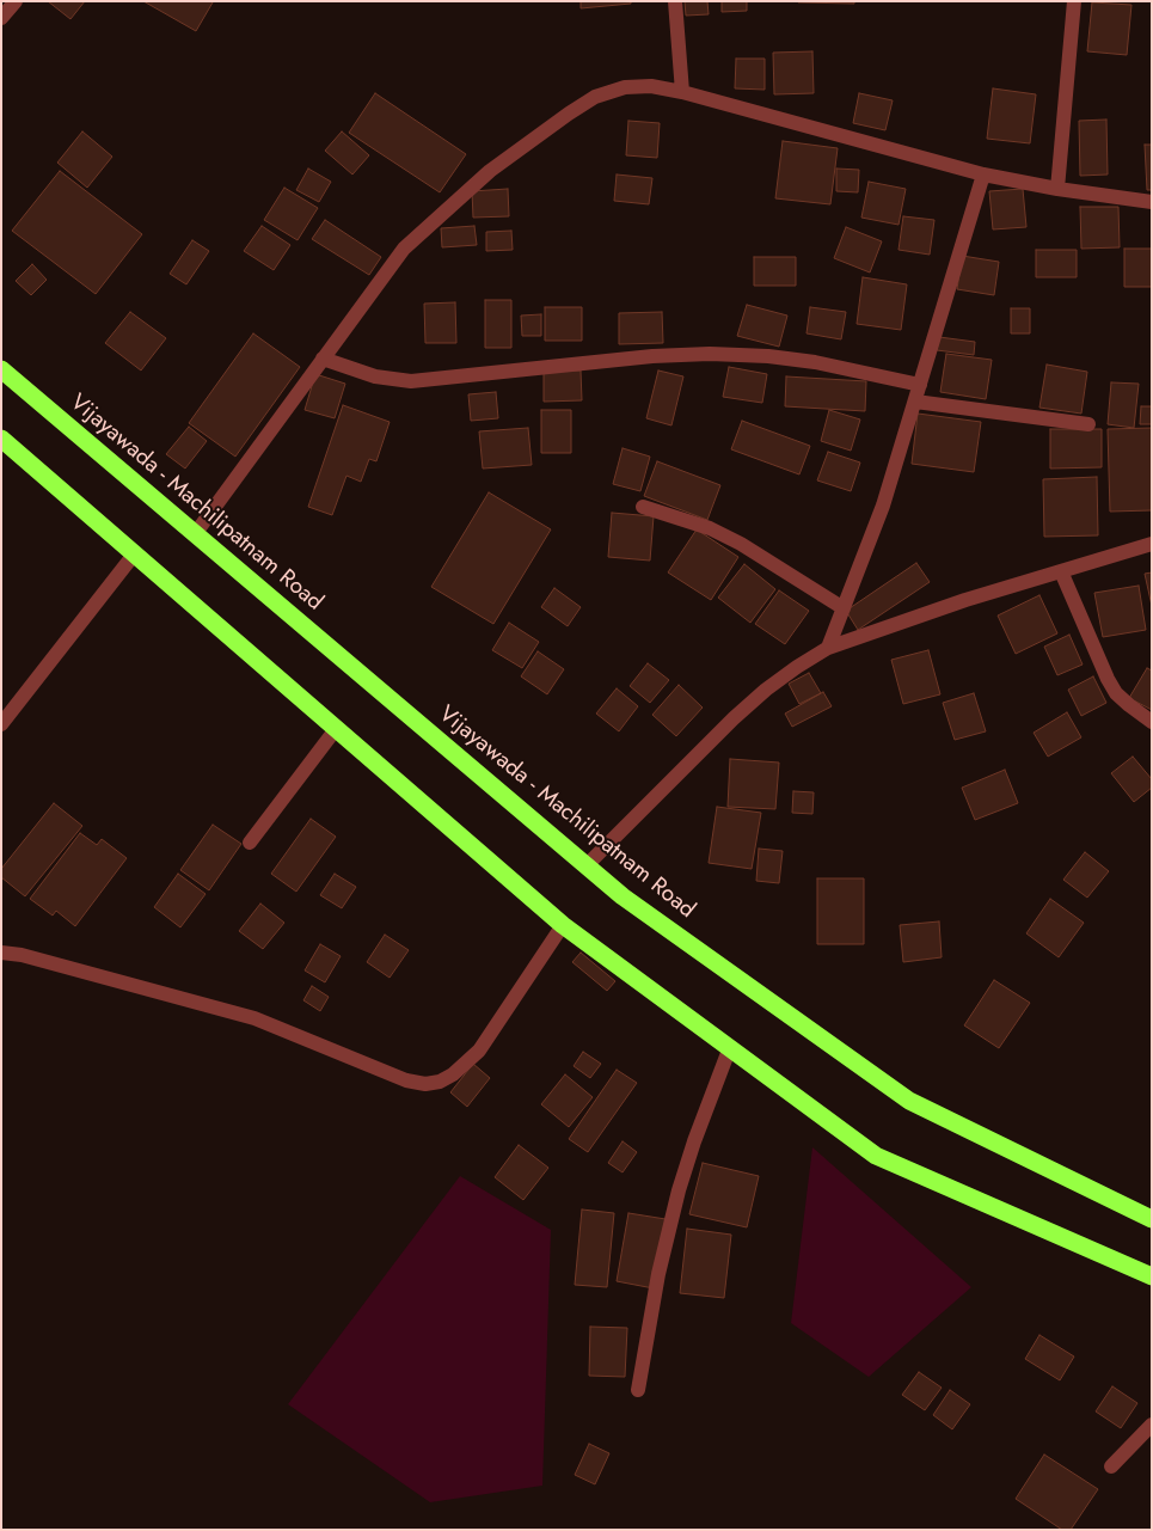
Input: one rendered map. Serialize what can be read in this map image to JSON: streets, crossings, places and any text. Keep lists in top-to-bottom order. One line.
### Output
{"streets":{"highway":["Vijayawada - Machilipatnam Road"]}}
